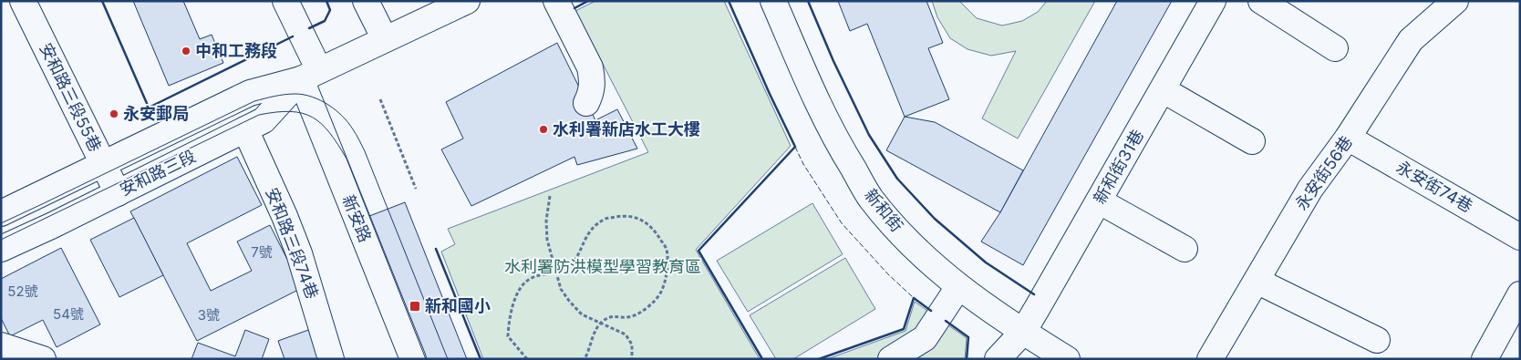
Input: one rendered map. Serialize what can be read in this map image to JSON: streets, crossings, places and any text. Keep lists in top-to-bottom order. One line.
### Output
{"streets":{"street":["安和路三段55巷","新和街31巷","安和路三段","永安街56巷","永安街74巷","新和街","新安路","安和路三段74巷"]},"crossings":[["安和路三段55巷","安和路三段"],["新和街31巷","新和街"],["安和路三段","新安路"],["安和路三段","安和路三段74巷"],["永安街56巷","永安街74巷"]],"parks":["水利署防洪模型學習教育區"],"places":{"other":["中和工務段","永安郵局","水利署新店水工大樓"],"transit":["新和國小"]},"house_numbers":["7號","52號","54號","3號"]}
